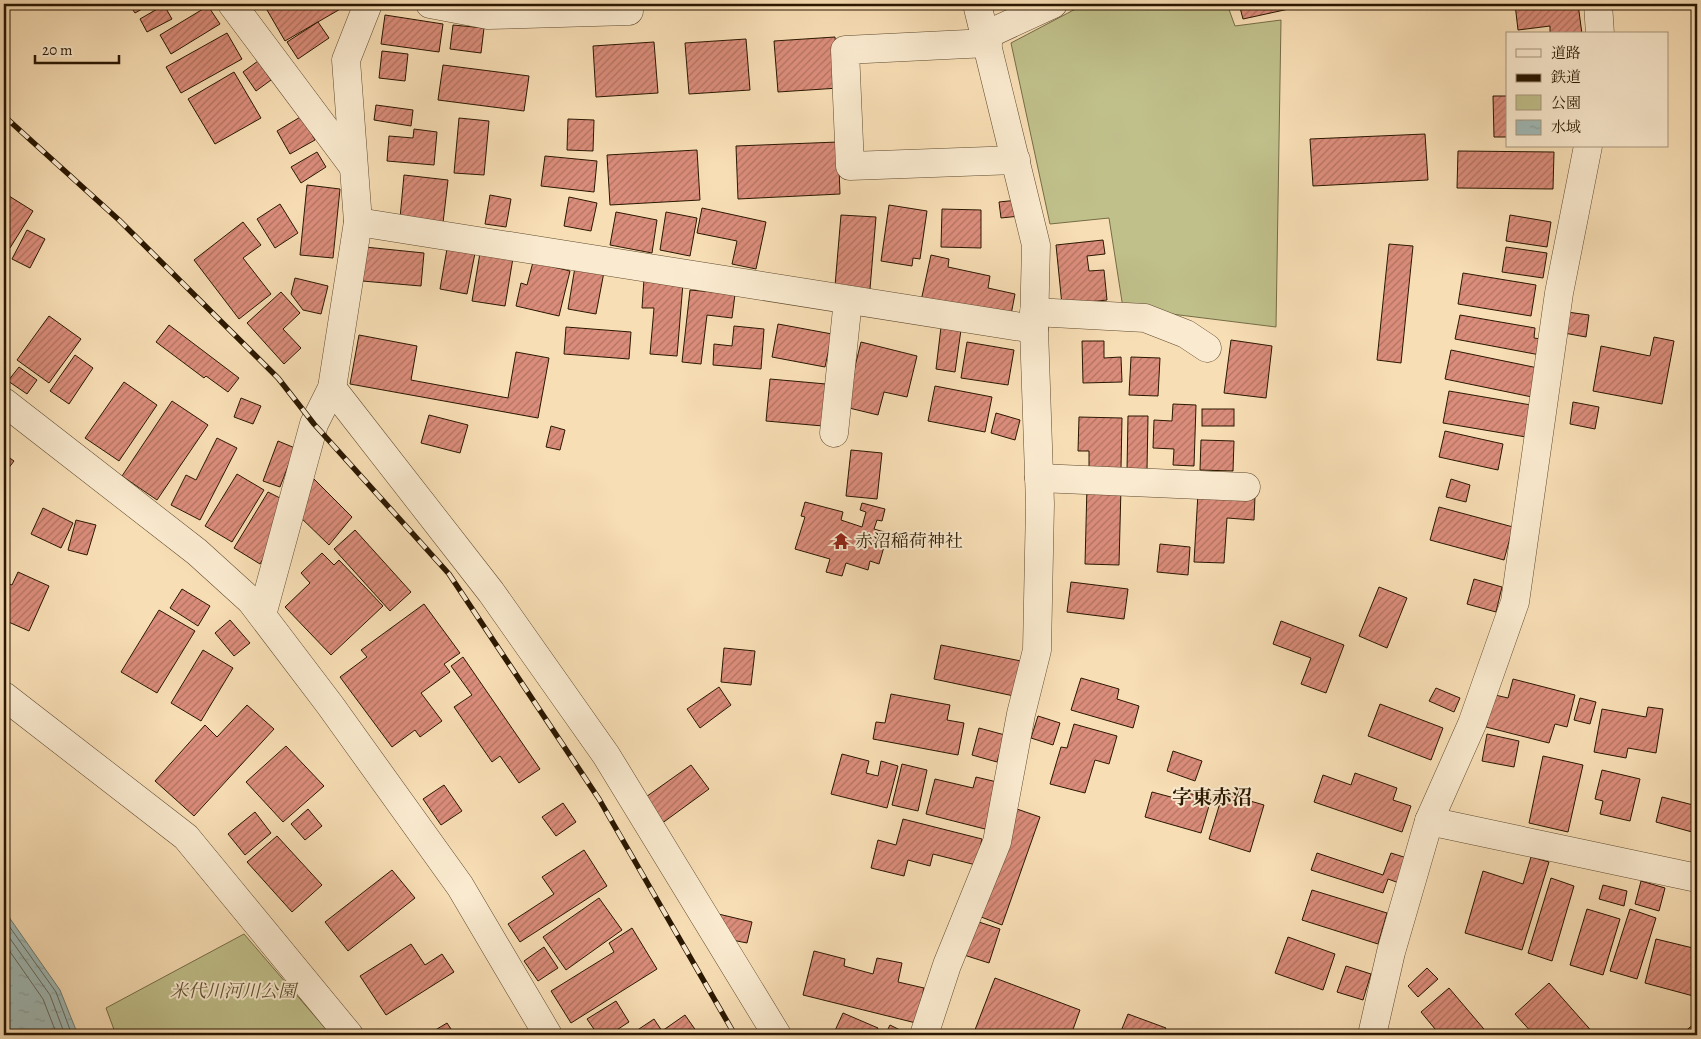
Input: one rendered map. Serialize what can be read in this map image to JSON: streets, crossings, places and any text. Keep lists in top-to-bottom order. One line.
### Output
{"districts":["字東赤沼"],"parks":["米代川河川公園"],"places":{"temple":["赤沼稲荷神社"]},"legend":["道路","鉄道","公園","水域"],"scale_bar":"20 m"}
